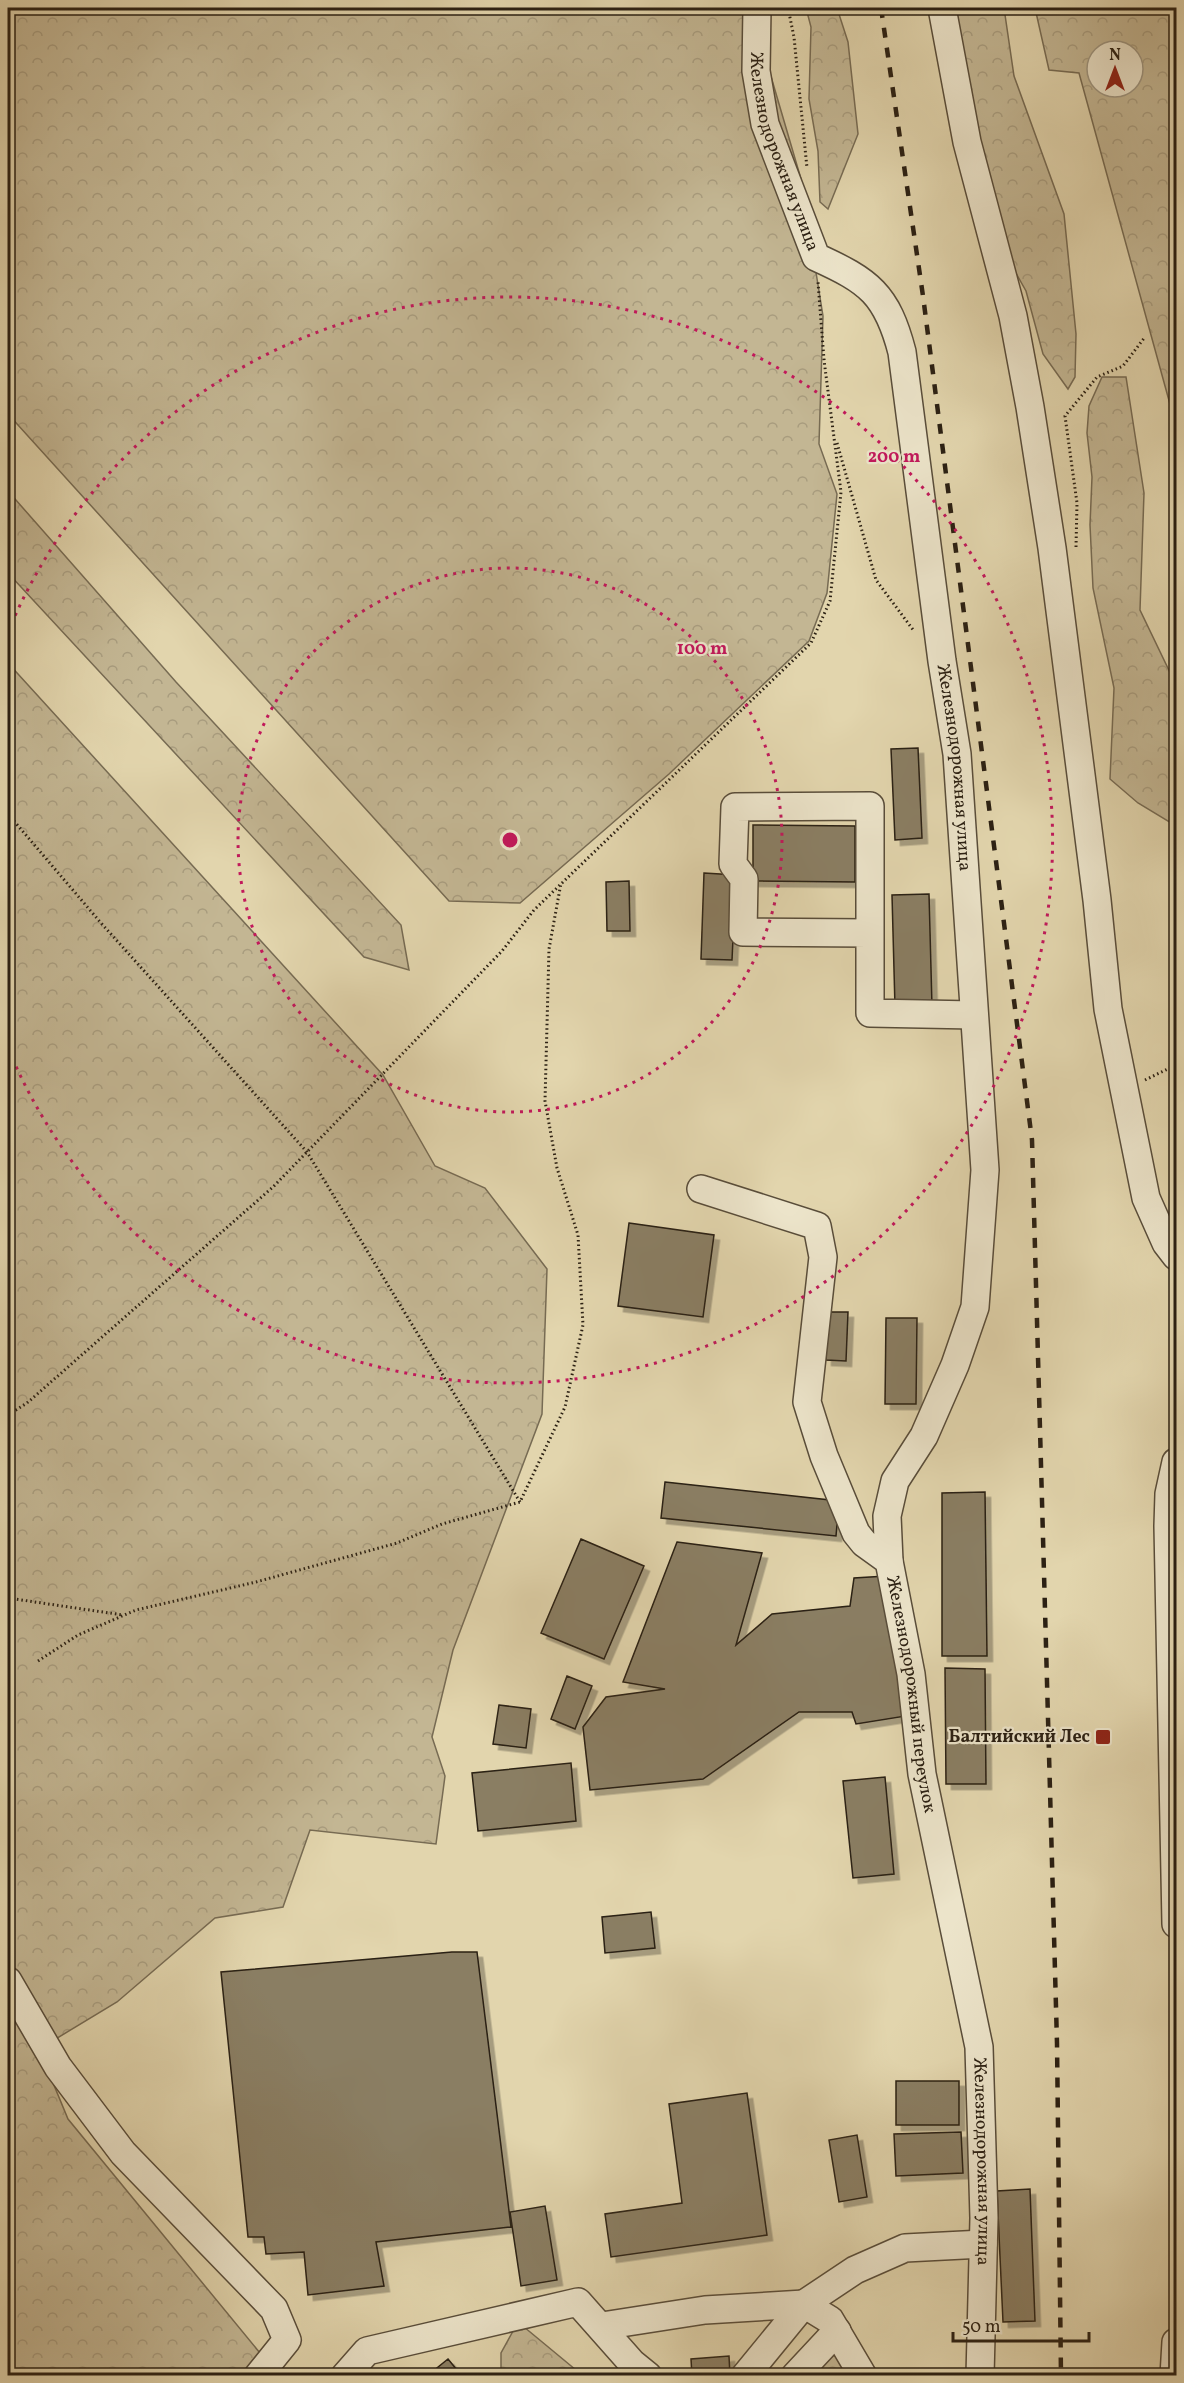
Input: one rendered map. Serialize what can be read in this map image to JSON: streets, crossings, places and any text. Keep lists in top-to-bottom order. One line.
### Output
{"streets":{"street":["Железнодорожная улица","Железнодорожный переулок"]},"crossings":[["Железнодорожная улица","Железнодорожный переулок"]],"places":{"transit":["Балтийский Лес"]},"scale_bar":"50 m","north":"top","rings":["200 m","100 m"]}
